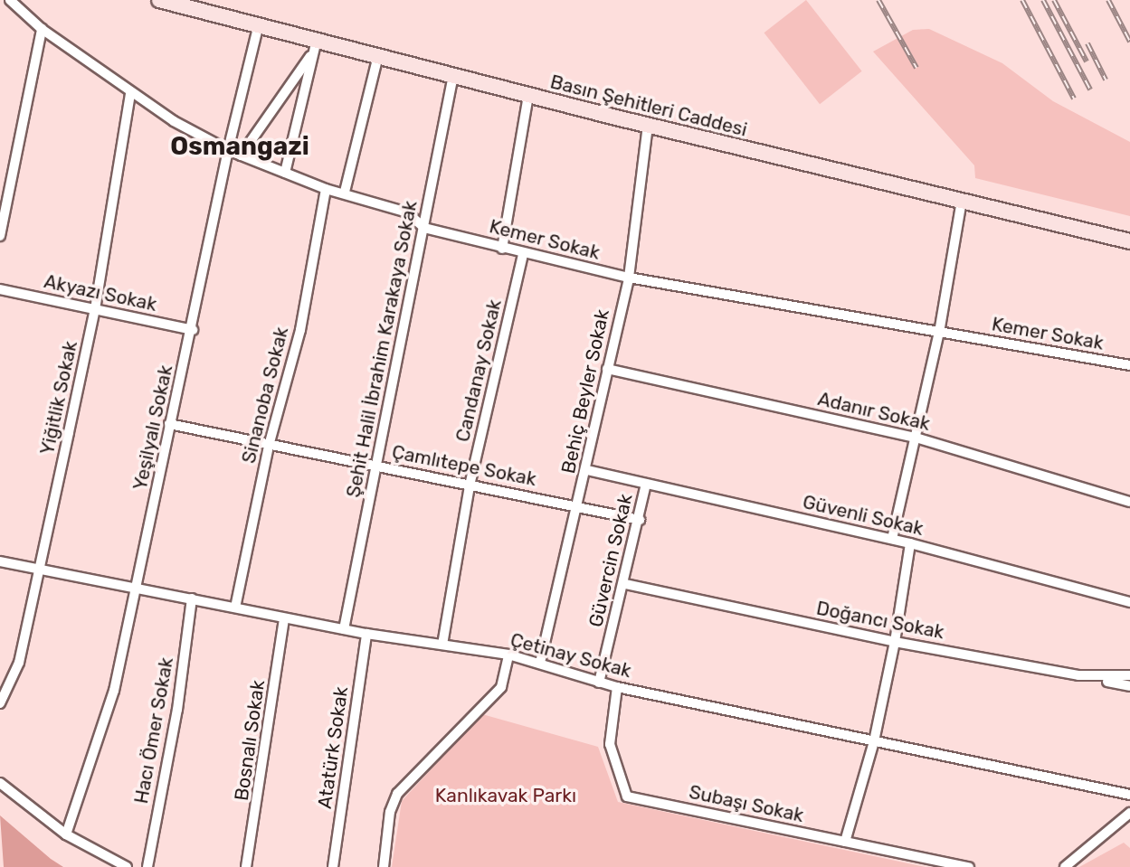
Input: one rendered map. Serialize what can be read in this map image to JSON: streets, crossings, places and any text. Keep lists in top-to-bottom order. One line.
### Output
{"streets":{"main road":["Basın Şehitleri Caddesi"],"street":["Kemer Sokak","Akyazı Sokak","Şehit Halil İbrahim Karakaya Sokak","Candanay Sokak","Behiç Beyler Sokak","Sinanoba Sokak","Yiğitlik Sokak","Adanır Sokak","Yeşilyalı Sokak","Çamlıtepe Sokak","Güvenli Sokak","Güvercin Sokak","Doğancı Sokak","Çetinay Sokak","Hacı Ömer Sokak","Bosnalı Sokak","Atatürk Sokak","Subaşı Sokak"]},"crossings":[["Basın Şehitleri Caddesi","Şehit Halil İbrahim Karakaya Sokak"],["Basın Şehitleri Caddesi","Behiç Beyler Sokak"],["Basın Şehitleri Caddesi","Yeşilyalı Sokak"],["Kemer Sokak","Şehit Halil İbrahim Karakaya Sokak"],["Kemer Sokak","Candanay Sokak"],["Kemer Sokak","Behiç Beyler Sokak"],["Kemer Sokak","Sinanoba Sokak"],["Kemer Sokak","Yiğitlik Sokak"],["Kemer Sokak","Yeşilyalı Sokak"],["Akyazı Sokak","Yiğitlik Sokak"],["Akyazı Sokak","Yeşilyalı Sokak"],["Şehit Halil İbrahim Karakaya Sokak","Çamlıtepe Sokak"],["Şehit Halil İbrahim Karakaya Sokak","Çetinay Sokak"],["Candanay Sokak","Çamlıtepe Sokak"],["Candanay Sokak","Çetinay Sokak"],["Behiç Beyler Sokak","Adanır Sokak"],["Behiç Beyler Sokak","Çamlıtepe Sokak"],["Behiç Beyler Sokak","Güvenli Sokak"],["Behiç Beyler Sokak","Çetinay Sokak"],["Sinanoba Sokak","Çamlıtepe Sokak"],["Sinanoba Sokak","Çetinay Sokak"],["Yiğitlik Sokak","Çetinay Sokak"],["Yeşilyalı Sokak","Çamlıtepe Sokak"],["Yeşilyalı Sokak","Çetinay Sokak"],["Çamlıtepe Sokak","Güvercin Sokak"],["Güvenli Sokak","Güvercin Sokak"],["Güvercin Sokak","Doğancı Sokak"],["Güvercin Sokak","Çetinay Sokak"],["Çetinay Sokak","Hacı Ömer Sokak"],["Çetinay Sokak","Bosnalı Sokak"],["Çetinay Sokak","Atatürk Sokak"],["Çetinay Sokak","Subaşı Sokak"]],"districts":["Osmangazi"],"parks":["Kanlıkavak Parkı"]}
